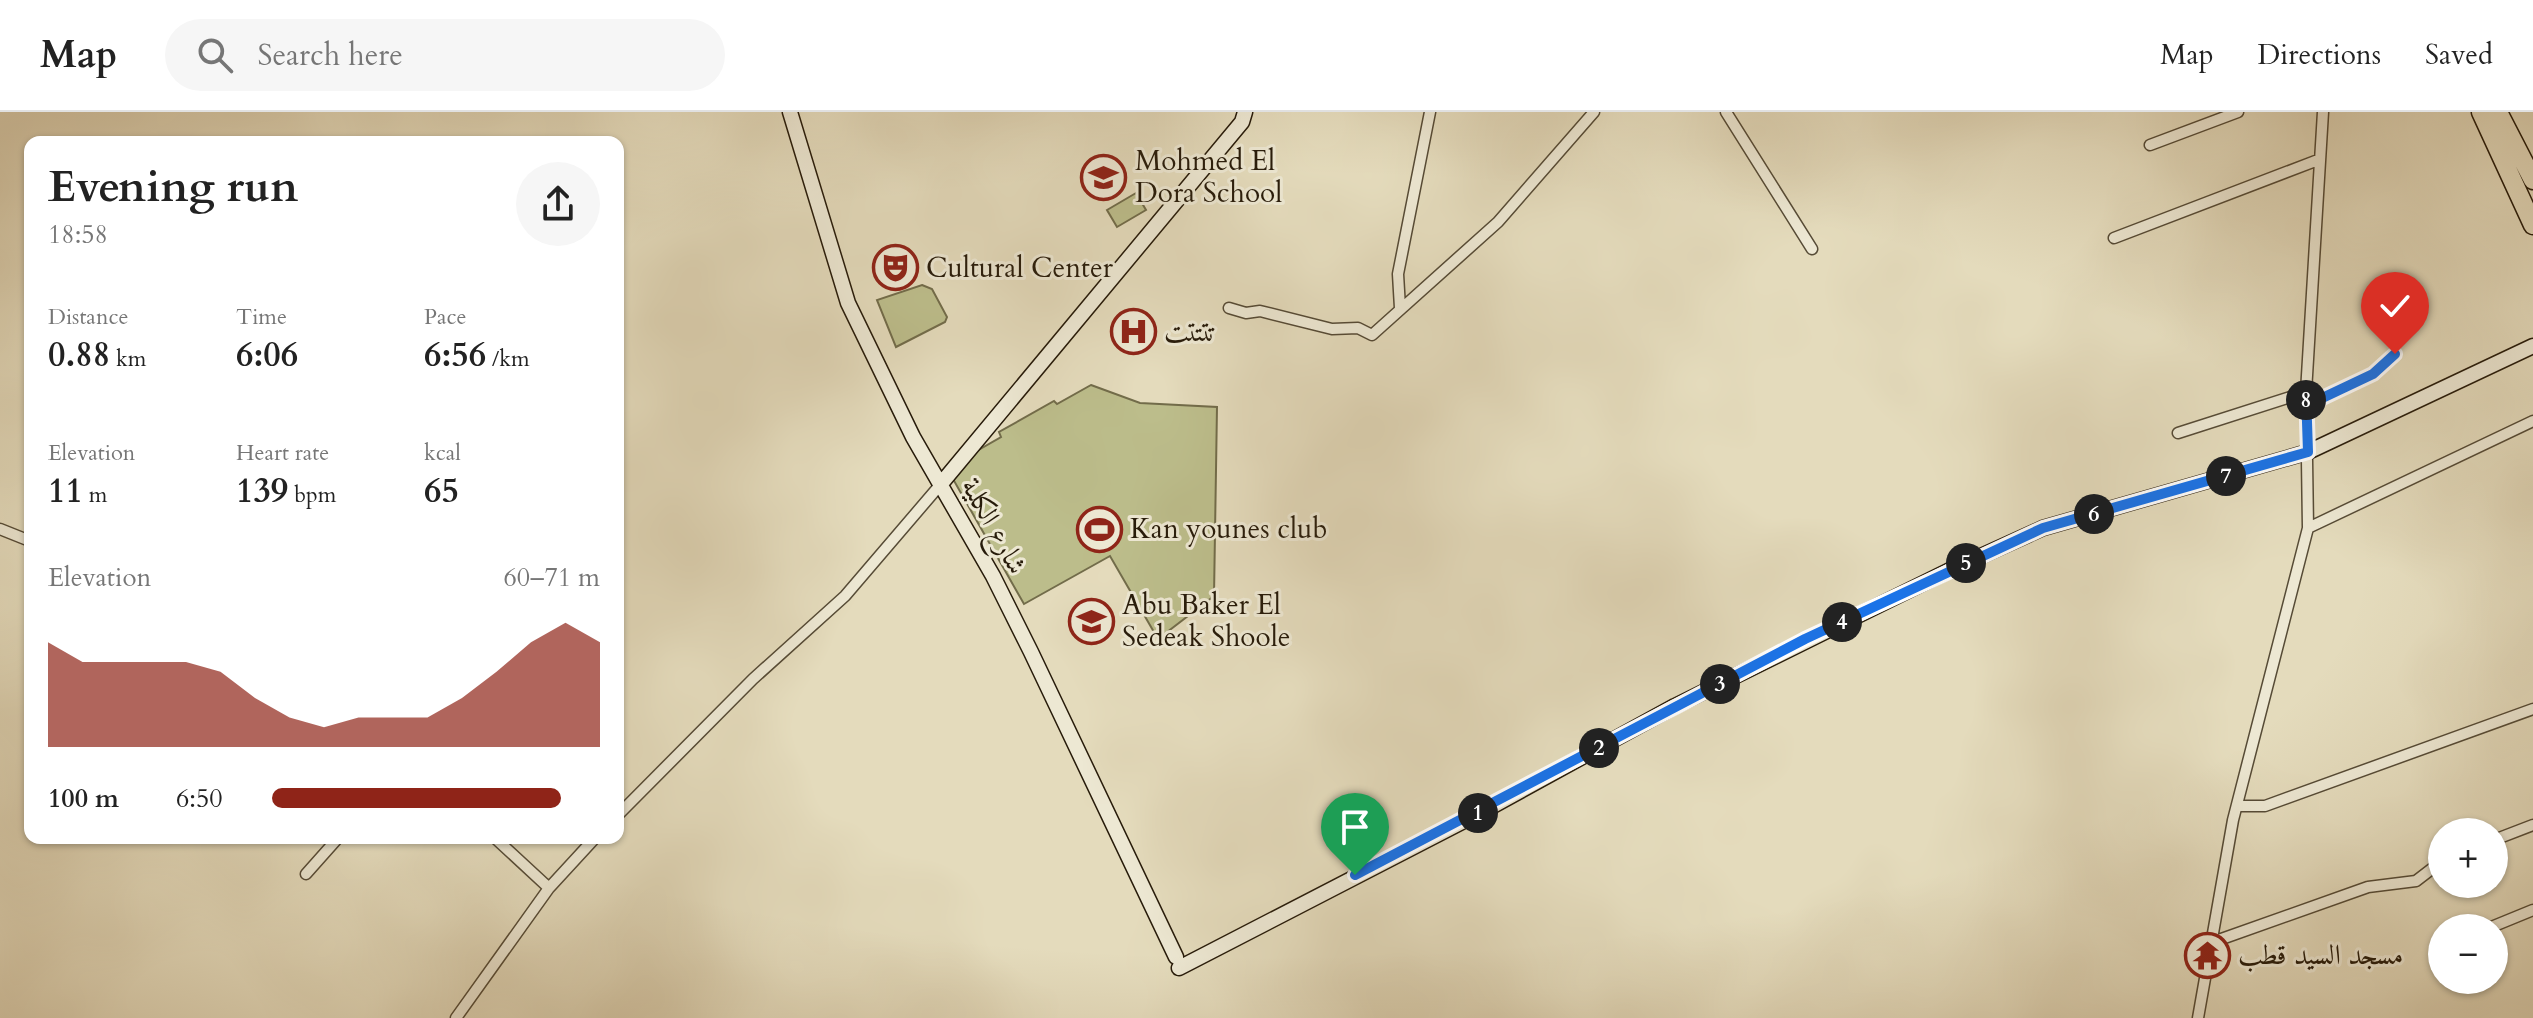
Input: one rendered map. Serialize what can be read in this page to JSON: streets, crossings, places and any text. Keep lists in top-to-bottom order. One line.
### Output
{"streets":{"street":["شارع الكلية"]},"places":{"school or university":["Mohmed El Dora School","Abu Baker El Sedeak Shoole"],"theatre":["Cultural Center"],"hospital":["تتتتت"],"sports":["Kan younes club"],"temple":["مسجد السيد قطب"]},"page":{"header":"Map","search":"Search here","nav":["Map","Directions","Saved"],"heading":["Evening run","18:58"],"stats":[["Distance","0.88 km"],["Time","6:06"],["Pace","6:56 /km"],["Elevation","11 m"],["Heart rate","139 bpm"],["kcal","65"]],"pins":["8","7","6","5","4","3","2","1"],"chart":["Elevation","60–71 m"],"list":[{"name":"100 m","note":"6:50"}],"map_buttons":["+","−"]}}
